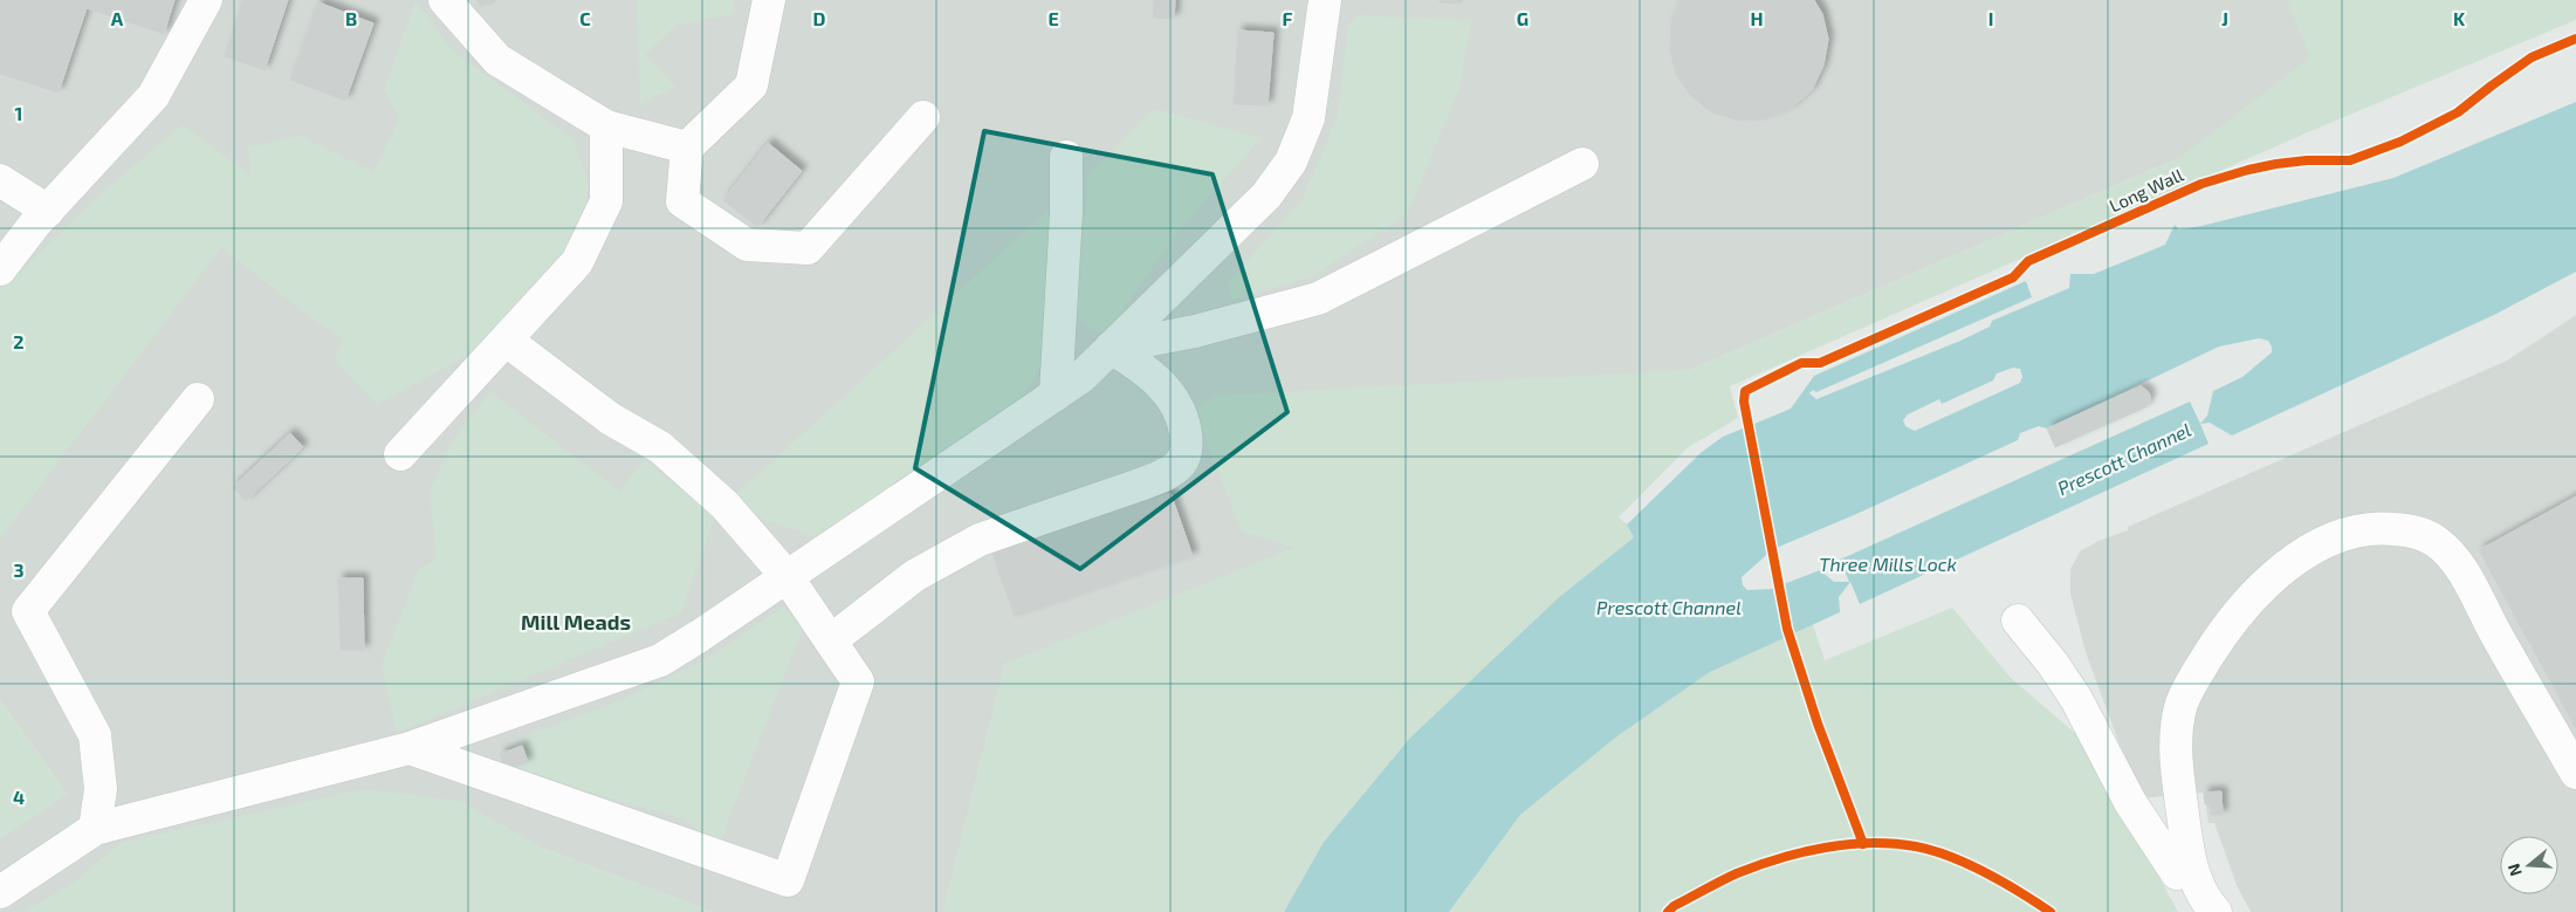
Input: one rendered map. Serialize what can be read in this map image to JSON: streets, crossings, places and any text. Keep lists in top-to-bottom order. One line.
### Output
{"streets":{"cycle path":["Long Wall"]},"districts":["Mill Meads"],"water":["Prescott Channel","Three Mills Lock"],"north":"left","grid":{"columns":["A","B","C","D","E","F","G","H","I","J","K"],"rows":["1","2","3","4"]}}
